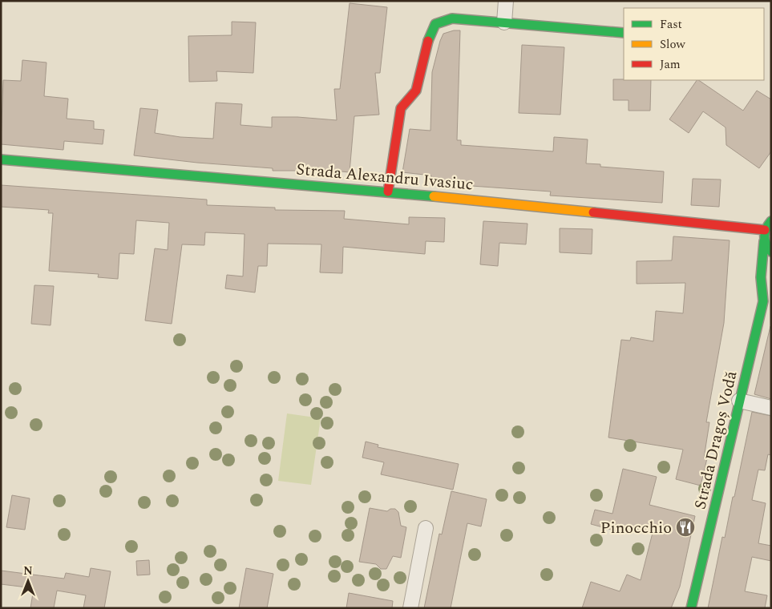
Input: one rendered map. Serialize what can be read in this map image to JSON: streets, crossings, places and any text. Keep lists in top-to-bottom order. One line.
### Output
{"streets":{"main road":["Strada Alexandru Ivasiuc","Strada Dragoș Vodă"]},"crossings":[["Strada Alexandru Ivasiuc","Strada Dragoș Vodă"]],"places":{"restaurant":["Pinocchio"]},"legend":["Fast","Slow","Jam"],"north":"top"}
